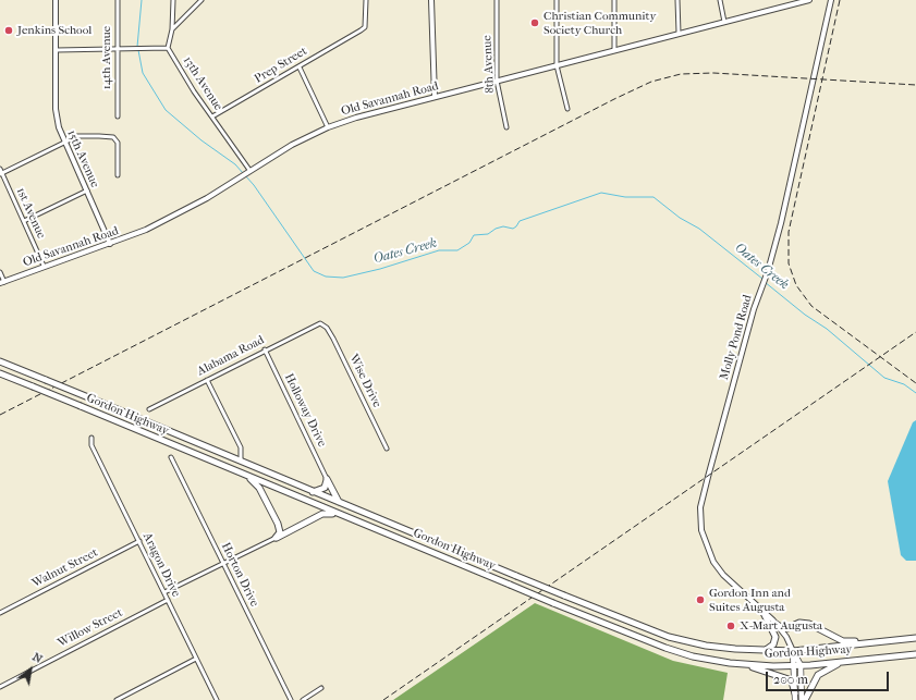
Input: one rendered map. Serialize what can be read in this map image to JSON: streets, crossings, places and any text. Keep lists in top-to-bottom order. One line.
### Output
{"streets":{"highway":["Gordon Highway"],"street":["14th Avenue","8th Avenue","Prep Street","13th Avenue","Old Savannah Road","15th Avenue","1st Avenue","Molly Pond Road","Alabama Road","Wise Drive","Holloway Drive","Aragon Drive","Walnut Street","Horton Drive","Willow Street"]},"crossings":[["8th Avenue","Old Savannah Road"],["Prep Street","13th Avenue"],["13th Avenue","Old Savannah Road"],["Old Savannah Road","15th Avenue"],["Old Savannah Road","1st Avenue"],["Molly Pond Road","Gordon Highway"],["Alabama Road","Wise Drive"],["Alabama Road","Holloway Drive"],["Aragon Drive","Walnut Street"],["Aragon Drive","Willow Street"]],"water":["Oates Creek"],"places":["Christian Community Society Church","Jenkins School","Gordon Inn and Suites Augusta","X-Mart Augusta"],"scale_bar":"200 m","north":"top right"}
